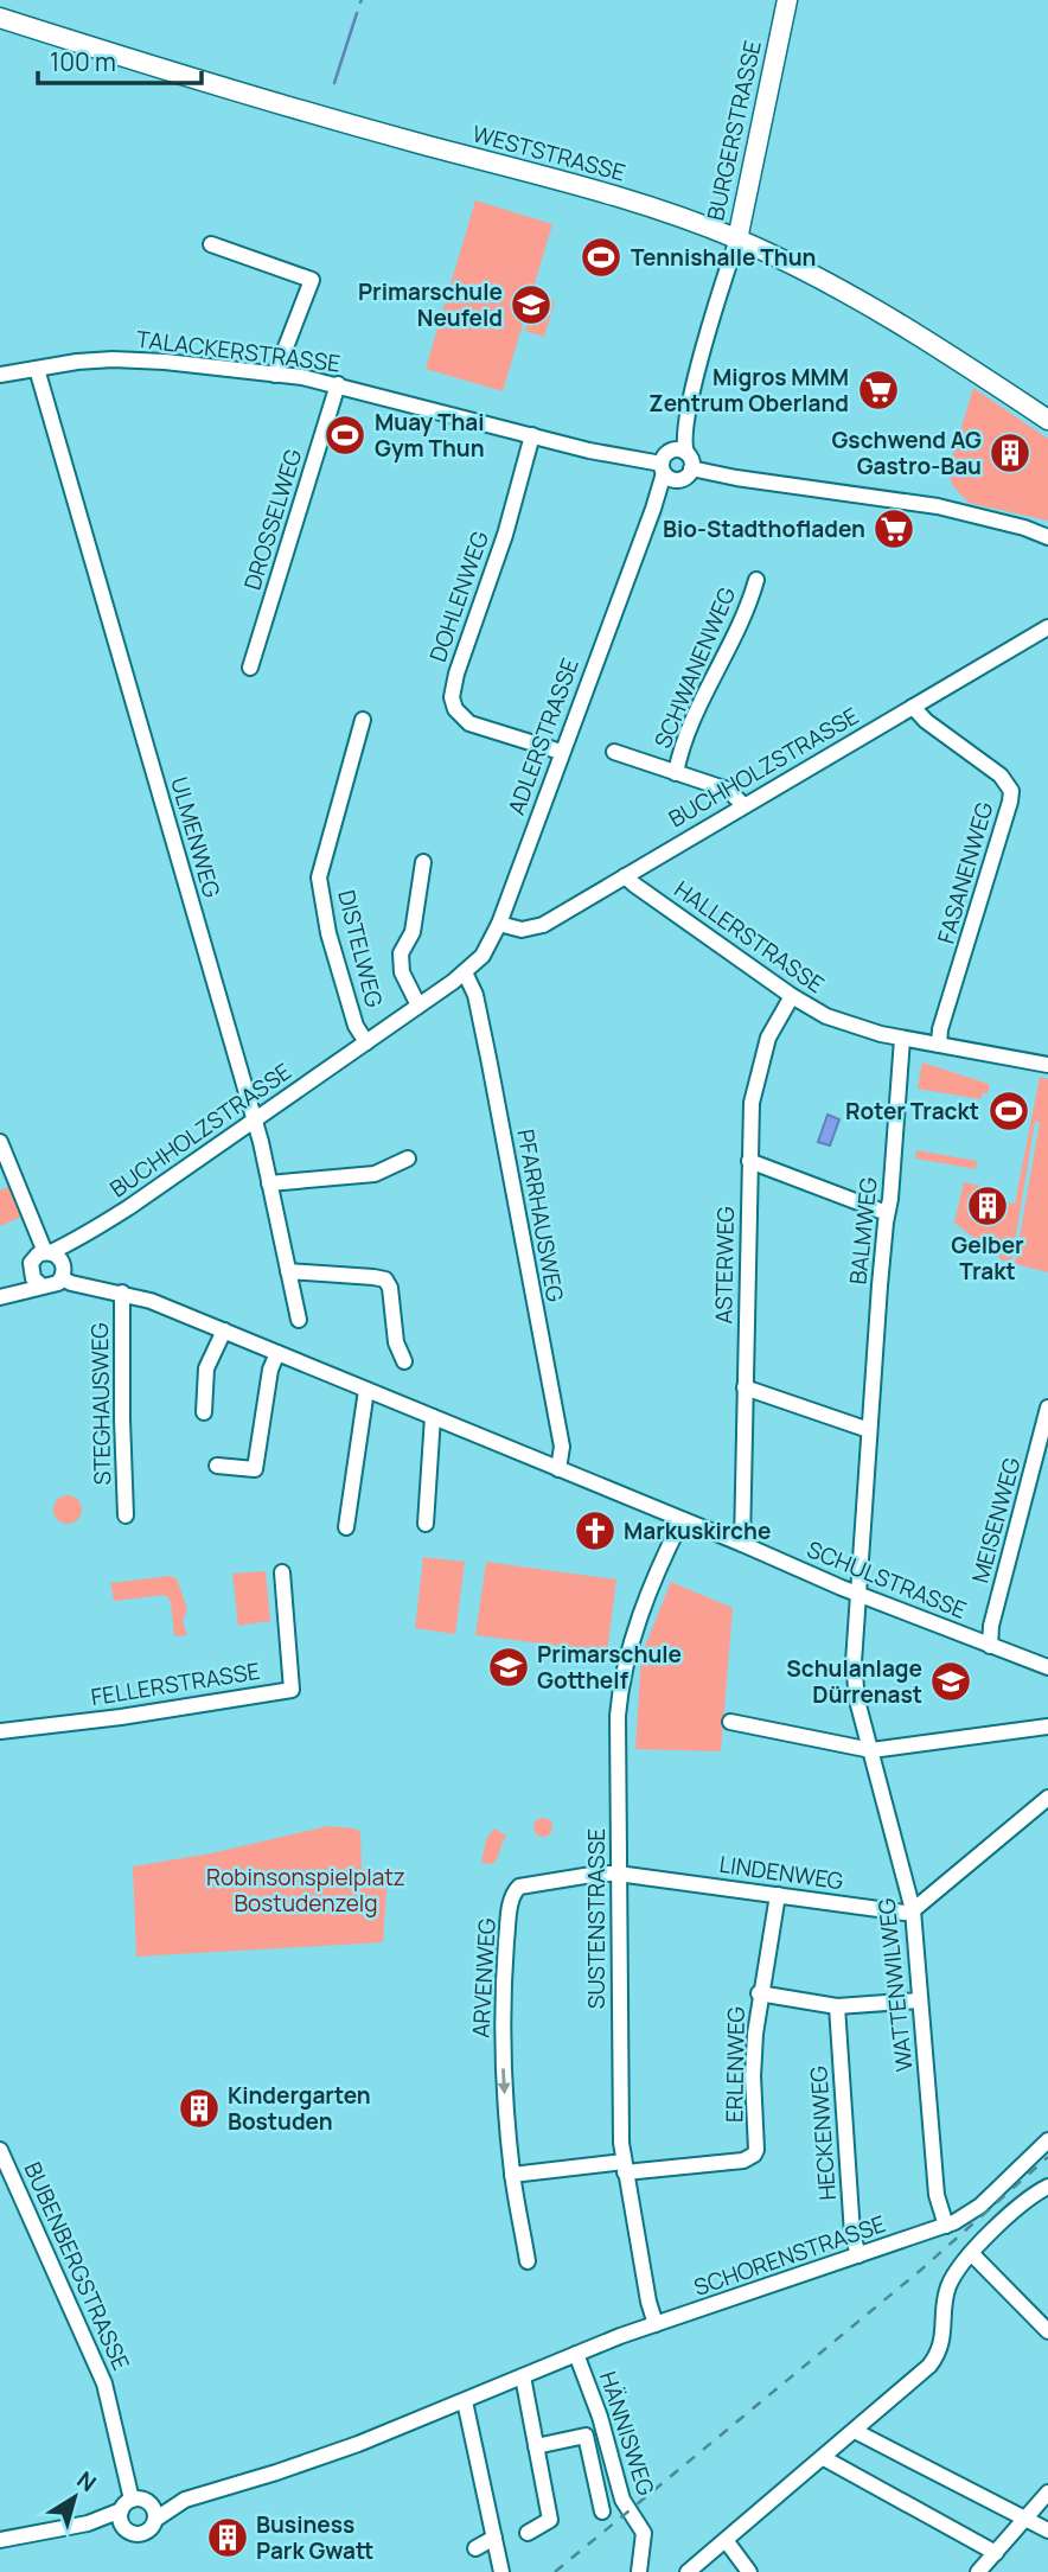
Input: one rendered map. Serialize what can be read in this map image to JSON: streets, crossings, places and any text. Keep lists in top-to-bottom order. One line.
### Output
{"streets":{"main road":["BURGERSTRASSE","WESTSTRASSE"],"street":["TALACKERSTRASSE","DROSSELWEG","DOHLENWEG","SCHWANENWEG","ADLERSTRASSE","BUCHHOLZSTRASSE","ULMENWEG","FASANENWEG","HALLERSTRASSE","DISTELWEG","PFARRHAUSWEG","BALMWEG","ASTERWEG","STEGHAUSWEG","MEISENWEG","SCHULSTRASSE","FELLERSTRASSE","LINDENWEG","SUSTENSTRASSE","ARVENWEG","WATTENWILWEG","ERLENWEG","HECKENWEG","SCHORENSTRASSE","BUBENBERGSTRASSE","HÄNNISWEG"]},"crossings":[["BURGERSTRASSE","WESTSTRASSE"],["BURGERSTRASSE","TALACKERSTRASSE"],["BURGERSTRASSE","ADLERSTRASSE"],["TALACKERSTRASSE","DROSSELWEG"],["TALACKERSTRASSE","DOHLENWEG"],["TALACKERSTRASSE","ADLERSTRASSE"],["TALACKERSTRASSE","ULMENWEG"],["DOHLENWEG","ADLERSTRASSE"],["ADLERSTRASSE","BUCHHOLZSTRASSE"],["ADLERSTRASSE","PFARRHAUSWEG"],["BUCHHOLZSTRASSE","ULMENWEG"],["BUCHHOLZSTRASSE","FASANENWEG"],["BUCHHOLZSTRASSE","HALLERSTRASSE"],["BUCHHOLZSTRASSE","DISTELWEG"],["BUCHHOLZSTRASSE","PFARRHAUSWEG"],["BUCHHOLZSTRASSE","SCHULSTRASSE"],["FASANENWEG","HALLERSTRASSE"],["HALLERSTRASSE","BALMWEG"],["HALLERSTRASSE","ASTERWEG"],["PFARRHAUSWEG","SCHULSTRASSE"],["BALMWEG","SCHULSTRASSE"],["BALMWEG","WATTENWILWEG"],["ASTERWEG","SCHULSTRASSE"],["STEGHAUSWEG","SCHULSTRASSE"],["MEISENWEG","SCHULSTRASSE"],["SCHULSTRASSE","SUSTENSTRASSE"],["SCHULSTRASSE","WATTENWILWEG"],["LINDENWEG","SUSTENSTRASSE"],["LINDENWEG","ARVENWEG"],["LINDENWEG","WATTENWILWEG"],["LINDENWEG","ERLENWEG"],["SUSTENSTRASSE","ARVENWEG"],["SUSTENSTRASSE","ERLENWEG"],["SUSTENSTRASSE","SCHORENSTRASSE"],["WATTENWILWEG","SCHORENSTRASSE"],["HECKENWEG","SCHORENSTRASSE"],["SCHORENSTRASSE","BUBENBERGSTRASSE"],["SCHORENSTRASSE","HÄNNISWEG"]],"one_way":["ARVENWEG"],"parks":["Robinsonspielplatz Bostudenzelg"],"places":{"sports":["Tennishalle Thun","Muay Thai Gym Thun","Roter Trackt"],"school or university":["Primarschule Neufeld","Primarschule Gotthelf","Schulanlage Dürrenast"],"supermarket":["Migros MMM Zentrum Oberland","Bio-Stadthofladen"],"building":["Gschwend AG Gastro-Bau","Gelber Trakt","Kindergarten Bostuden","Business Park Gwatt"],"church":["Markuskirche"]},"scale_bar":"100 m","north":"top right"}
